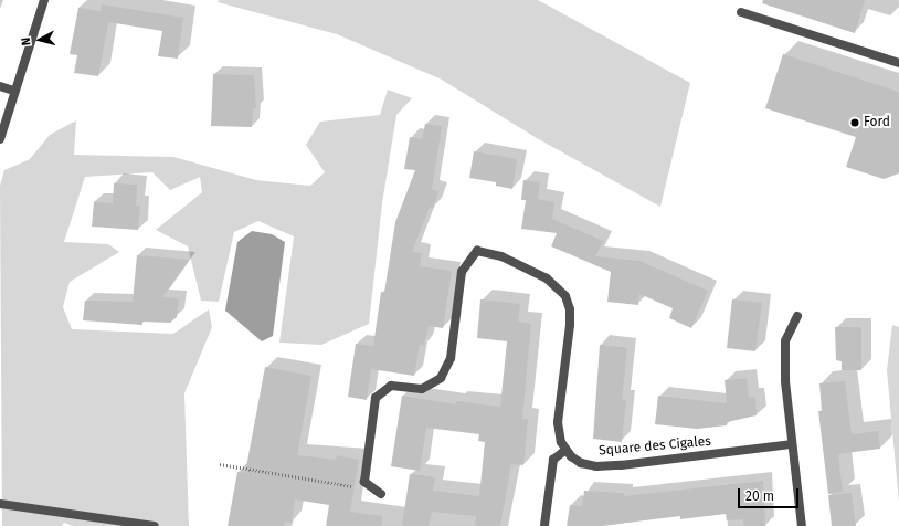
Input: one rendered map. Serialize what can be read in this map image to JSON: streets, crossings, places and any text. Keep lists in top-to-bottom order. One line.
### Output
{"streets":{"street":["Square des Cigales"]},"places":["Ford"],"scale_bar":"20 m","north":"left"}
